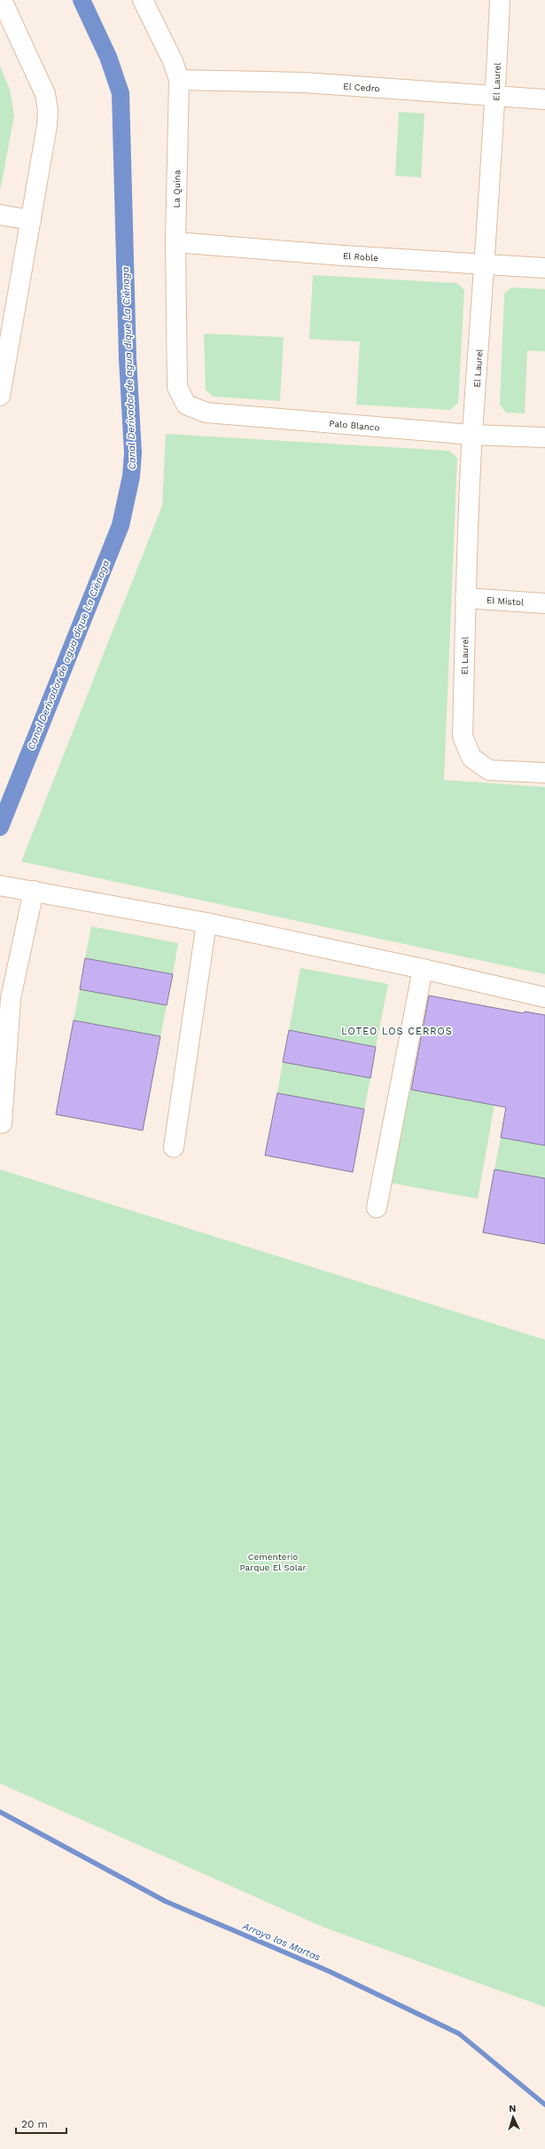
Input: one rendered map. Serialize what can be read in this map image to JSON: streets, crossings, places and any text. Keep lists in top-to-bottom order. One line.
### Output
{"streets":{"street":["El Laurel","El Cedro","La Quina","El Roble","Palo Blanco","El Mistol"]},"crossings":[["El Laurel","El Cedro"],["El Laurel","El Roble"],["El Laurel","Palo Blanco"],["El Laurel","El Mistol"],["El Cedro","La Quina"],["La Quina","El Roble"],["La Quina","Palo Blanco"]],"districts":["LOTEO LOS CERROS"],"water":["Canal Derivador de agua dique La Ciénaga","Arroyo las Martas"],"parks":["Cementerio Parque El Solar"],"scale_bar":"20 m","north":"top"}
